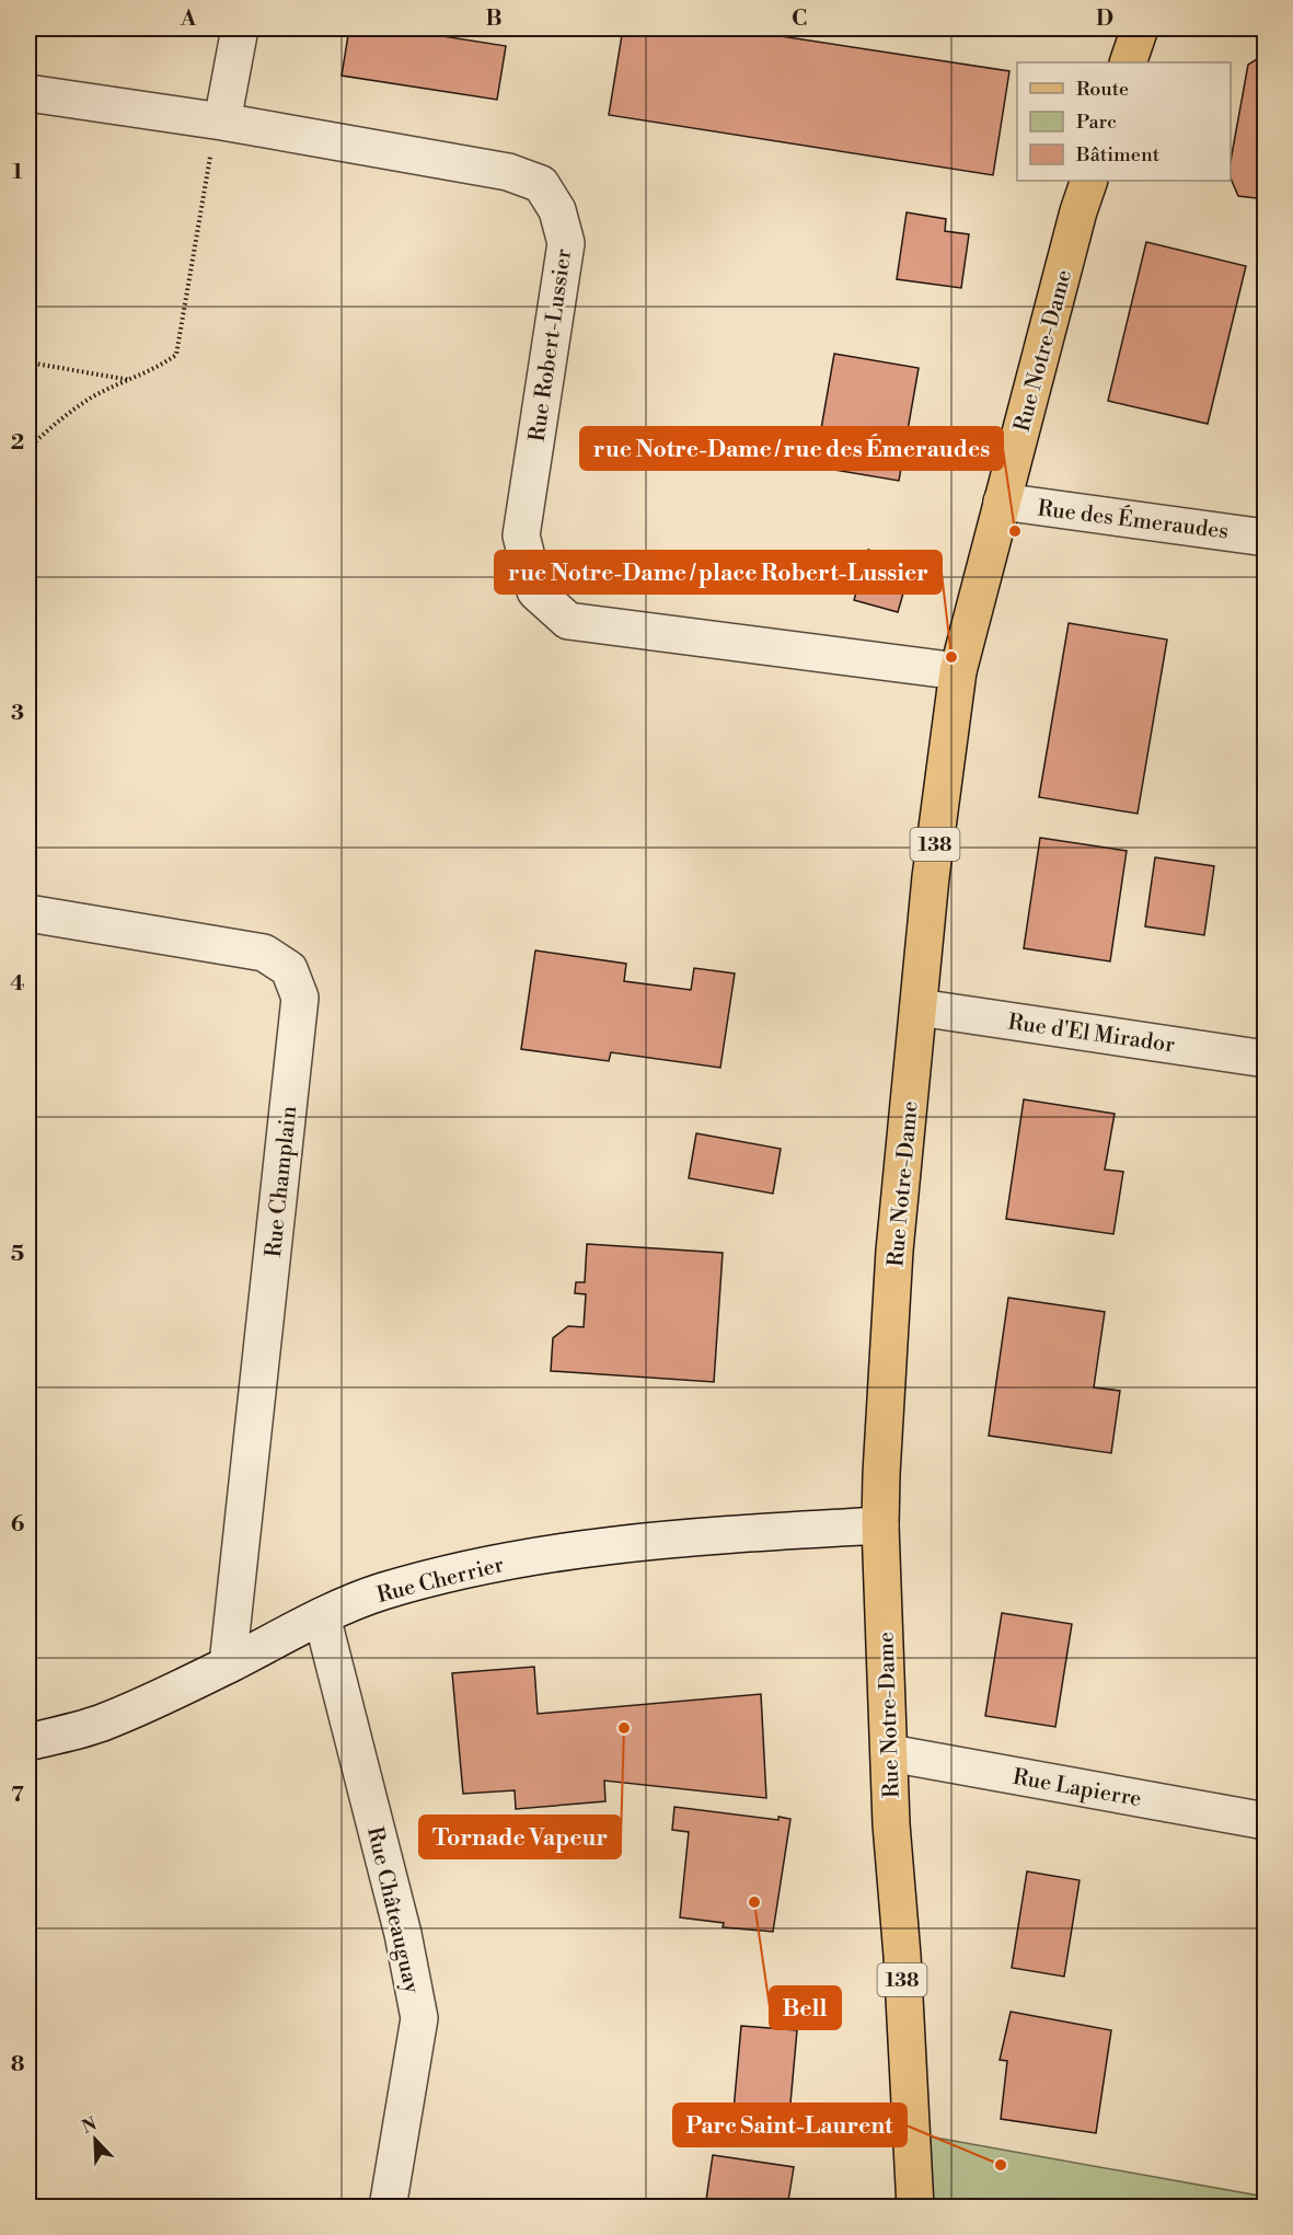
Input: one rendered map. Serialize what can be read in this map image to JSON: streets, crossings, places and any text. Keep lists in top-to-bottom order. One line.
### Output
{"streets":{"main road":["Rue Notre-Dame","138"],"street":["Rue Robert-Lussier","Rue des Émeraudes","Rue d'El Mirador","Rue Champlain","Rue Cherrier","Rue Lapierre","Rue Châteauguay"]},"crossings":[["Rue Robert-Lussier","Rue Notre-Dame"],["Rue Notre-Dame","Rue des Émeraudes"],["Rue Notre-Dame","Rue d'El Mirador"],["Rue Notre-Dame","Rue Cherrier"],["Rue Notre-Dame","Rue Lapierre"],["Rue Champlain","Rue Cherrier"],["Rue Cherrier","Rue Châteauguay"]],"places":["rue Notre-Dame / rue des Émeraudes","rue Notre-Dame / place Robert-Lussier","Tornade Vapeur","Bell","Parc Saint-Laurent"],"legend":["Route","Parc","Bâtiment"],"north":"top left","grid":{"columns":["A","B","C","D"],"rows":["1","2","3","4","5","6","7","8"]}}
